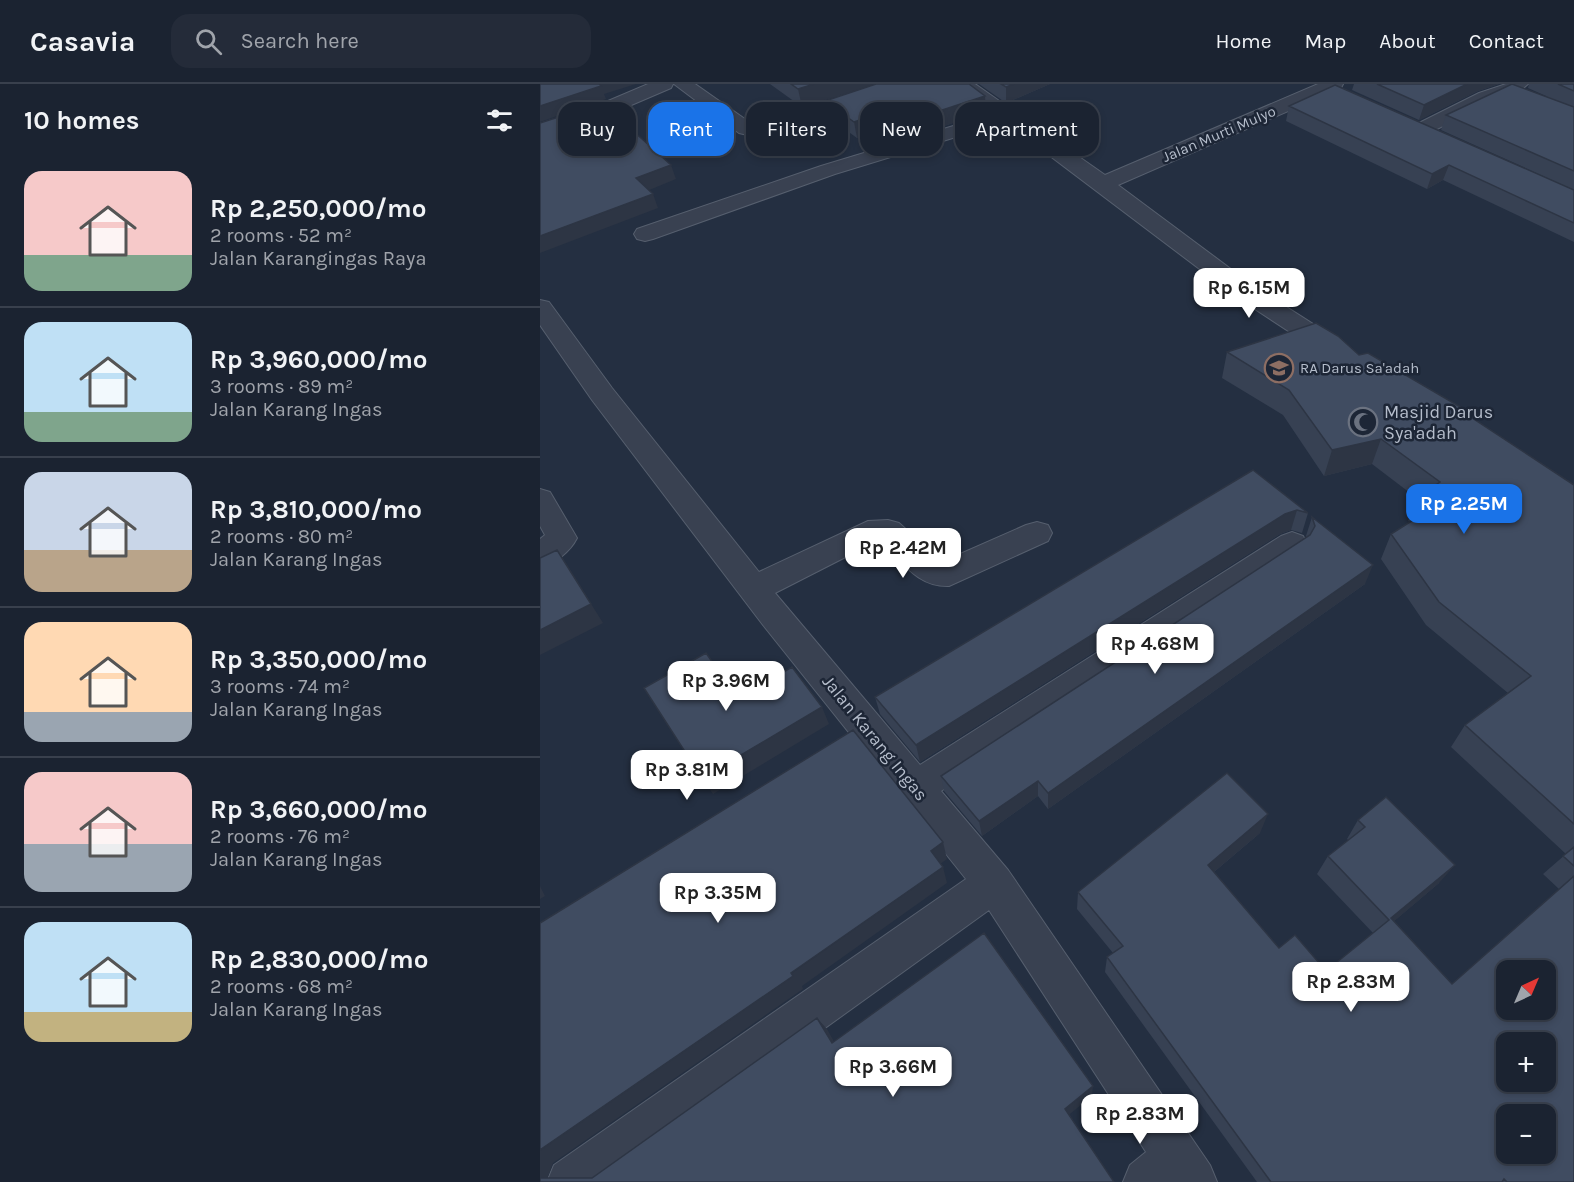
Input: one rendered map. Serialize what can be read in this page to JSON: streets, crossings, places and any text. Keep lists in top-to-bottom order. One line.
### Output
{"streets":{"street":["Jalan Murti Mulyo","Jalan Karang Ingas"]},"places":{"school or university":["RA Darus Sa'adah"],"mosque":["Masjid Darus Sya'adah"]},"north":"top right","page":{"header":"Casavia","search":"Search here","nav":["Home","Map","About","Contact"],"heading":"10 homes","chip":["Buy","Rent","Filters","New","Apartment"],"list":[{"name":"Rp 2,250,000/mo","note":"2 rooms · 52 m² · Jalan Karangingas Raya"},{"name":"Rp 3,960,000/mo","note":"3 rooms · 89 m² · Jalan Karang Ingas"},{"name":"Rp 3,810,000/mo","note":"2 rooms · 80 m² · Jalan Karang Ingas"},{"name":"Rp 3,350,000/mo","note":"3 rooms · 74 m² · Jalan Karang Ingas"},{"name":"Rp 3,660,000/mo","note":"2 rooms · 76 m² · Jalan Karang Ingas"},{"name":"Rp 2,830,000/mo","note":"2 rooms · 68 m² · Jalan Karang Ingas"}],"price":["Rp 6.15M","Rp 2.25M","Rp 2.42M","Rp 4.68M","Rp 3.96M","Rp 3.81M","Rp 3.35M","Rp 2.83M","Rp 3.66M","Rp 2.83M"],"map_buttons":["+","−"]}}
